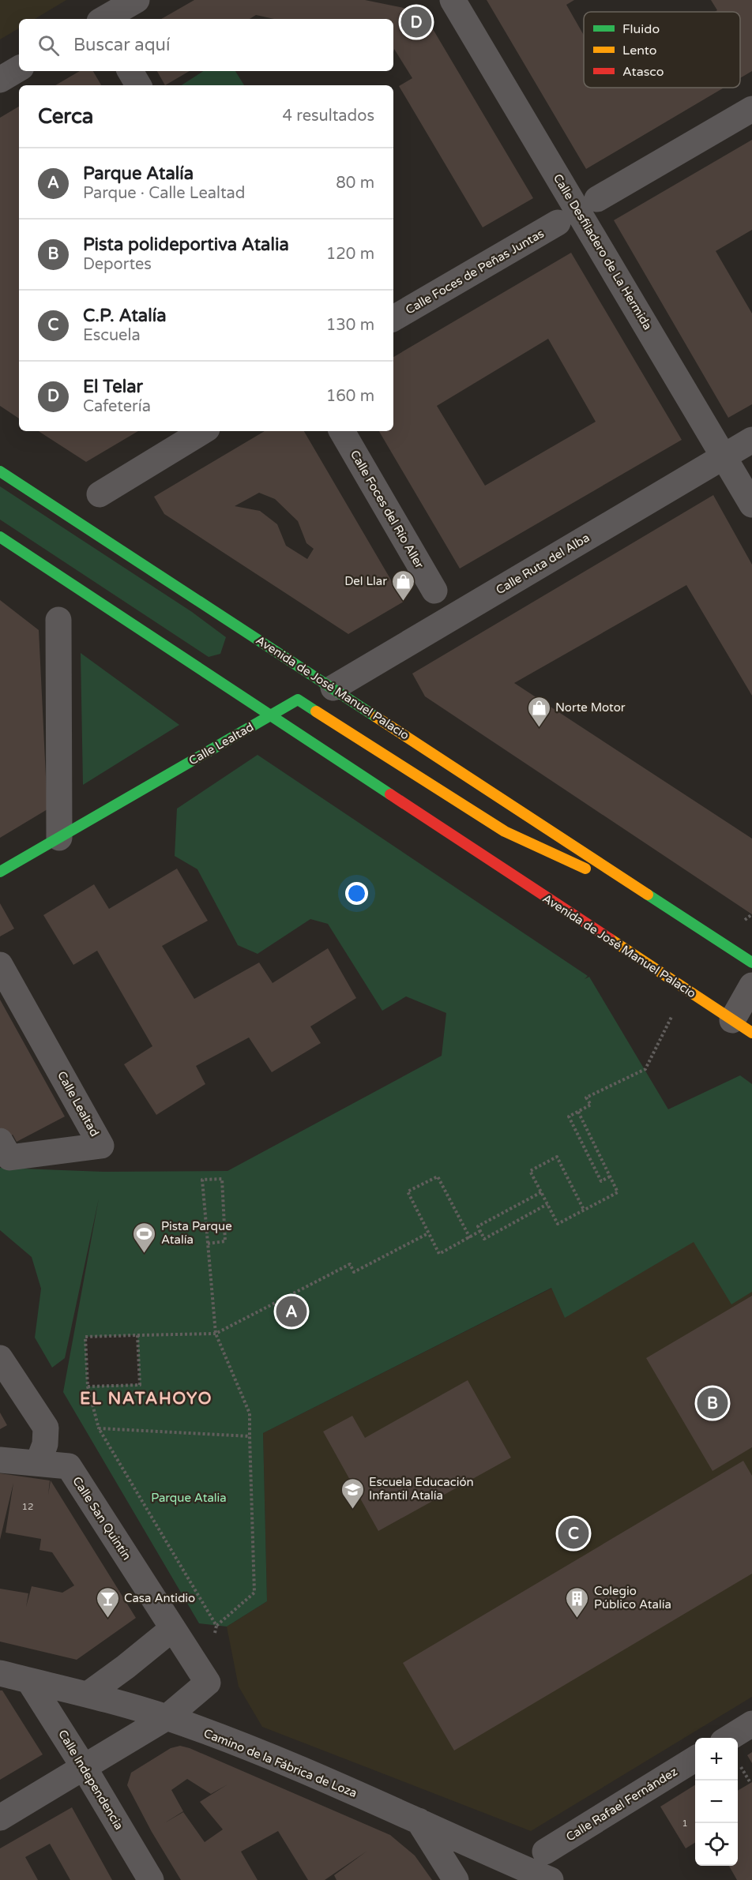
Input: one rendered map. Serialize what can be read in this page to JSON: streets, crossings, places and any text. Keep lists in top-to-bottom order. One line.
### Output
{"streets":{"main road":["Avenida de José Manuel Palacio","Calle Lealtad"],"street":["Calle Desfiladero de La Hermida","Calle Foces de Peñas Juntas","Calle Foces del Río Aller","Calle Ruta del Alba","Calle San Quintín","Camino de la Fábrica de Loza","Calle Independencia","Calle Rafael Fernández"]},"crossings":[["Calle Desfiladero de La Hermida","Calle Ruta del Alba"],["Calle Ruta del Alba","Avenida de José Manuel Palacio"],["Avenida de José Manuel Palacio","Calle Lealtad"],["Calle San Quintín","Camino de la Fábrica de Loza"],["Camino de la Fábrica de Loza","Calle Independencia"]],"districts":["EL NATAHOYO"],"parks":["Parque Atalia"],"places":{"shop":["Del Llar","Norte Motor"],"sports":["Pista Parque Atalía"],"school or university":["Escuela Educación Infantil Atalía"],"bar":["Casa Antidio"],"building":["Colegio Público Atalía"]},"house_numbers":["12","1"],"legend":["Fluido","Lento","Atasco"],"page":{"pins":["D","A","B","C"],"search":"Buscar aquí","heading":["Cerca","4 resultados"],"list":[{"mark":"A","name":"Parque Atalía","note":"Parque · Calle Lealtad","value":"80 m"},{"mark":"B","name":"Pista polideportiva Atalia","note":"Deportes","value":"120 m"},{"mark":"C","name":"C.P. Atalía","note":"Escuela","value":"130 m"},{"mark":"D","name":"El Telar","note":"Cafetería","value":"160 m"}],"map_buttons":["+","−"]}}
